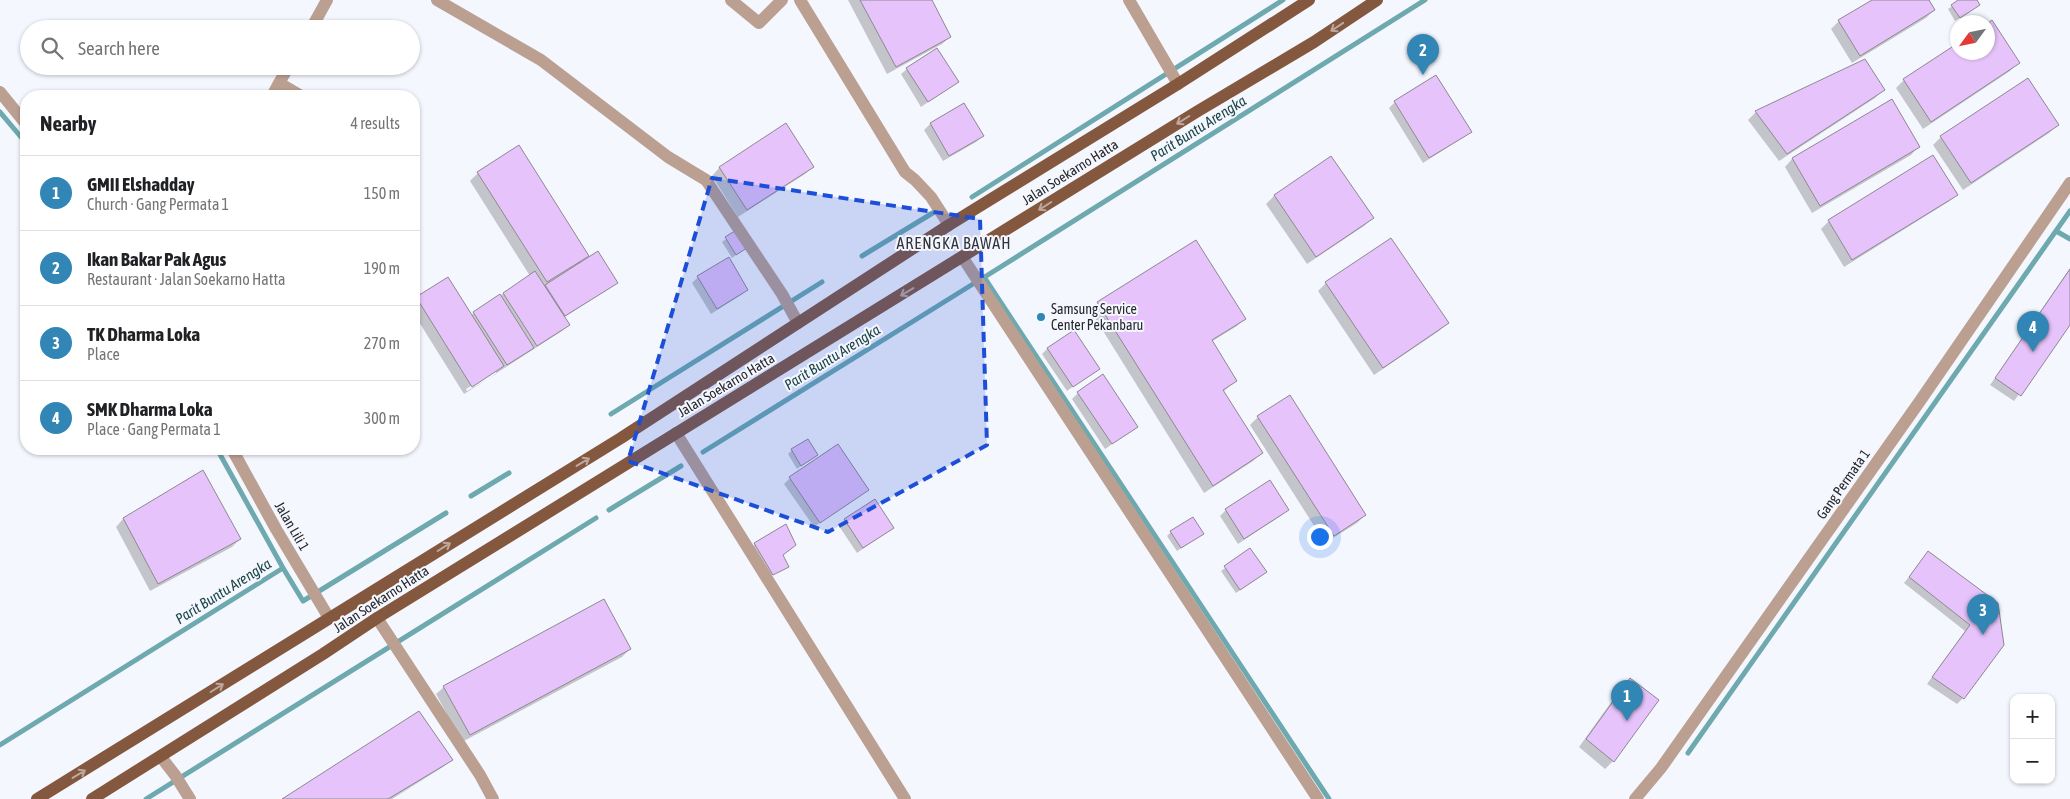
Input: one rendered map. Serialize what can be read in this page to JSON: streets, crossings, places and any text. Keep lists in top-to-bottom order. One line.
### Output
{"streets":{"main road":["Jalan Soekarno Hatta"],"street":["Gang Permata 1","Jalan Lili 1"]},"crossings":[["Jalan Soekarno Hatta","Jalan Lili 1"]],"districts":["ARENGKA BAWAH"],"water":["Parit Buntu Arengka"],"places":["Samsung Service Center Pekanbaru"],"north":"bottom left","page":{"search":"Search here","pins":["2","4","3","1"],"heading":["Nearby","4 results"],"list":[{"mark":"1","name":"GMII Elshadday","note":"Church · Gang Permata 1","value":"150 m"},{"mark":"2","name":"Ikan Bakar Pak Agus","note":"Restaurant · Jalan Soekarno Hatta","value":"190 m"},{"mark":"3","name":"TK Dharma Loka","note":"Place","value":"270 m"},{"mark":"4","name":"SMK Dharma Loka","note":"Place · Gang Permata 1","value":"300 m"}],"map_buttons":["+","−"]}}
